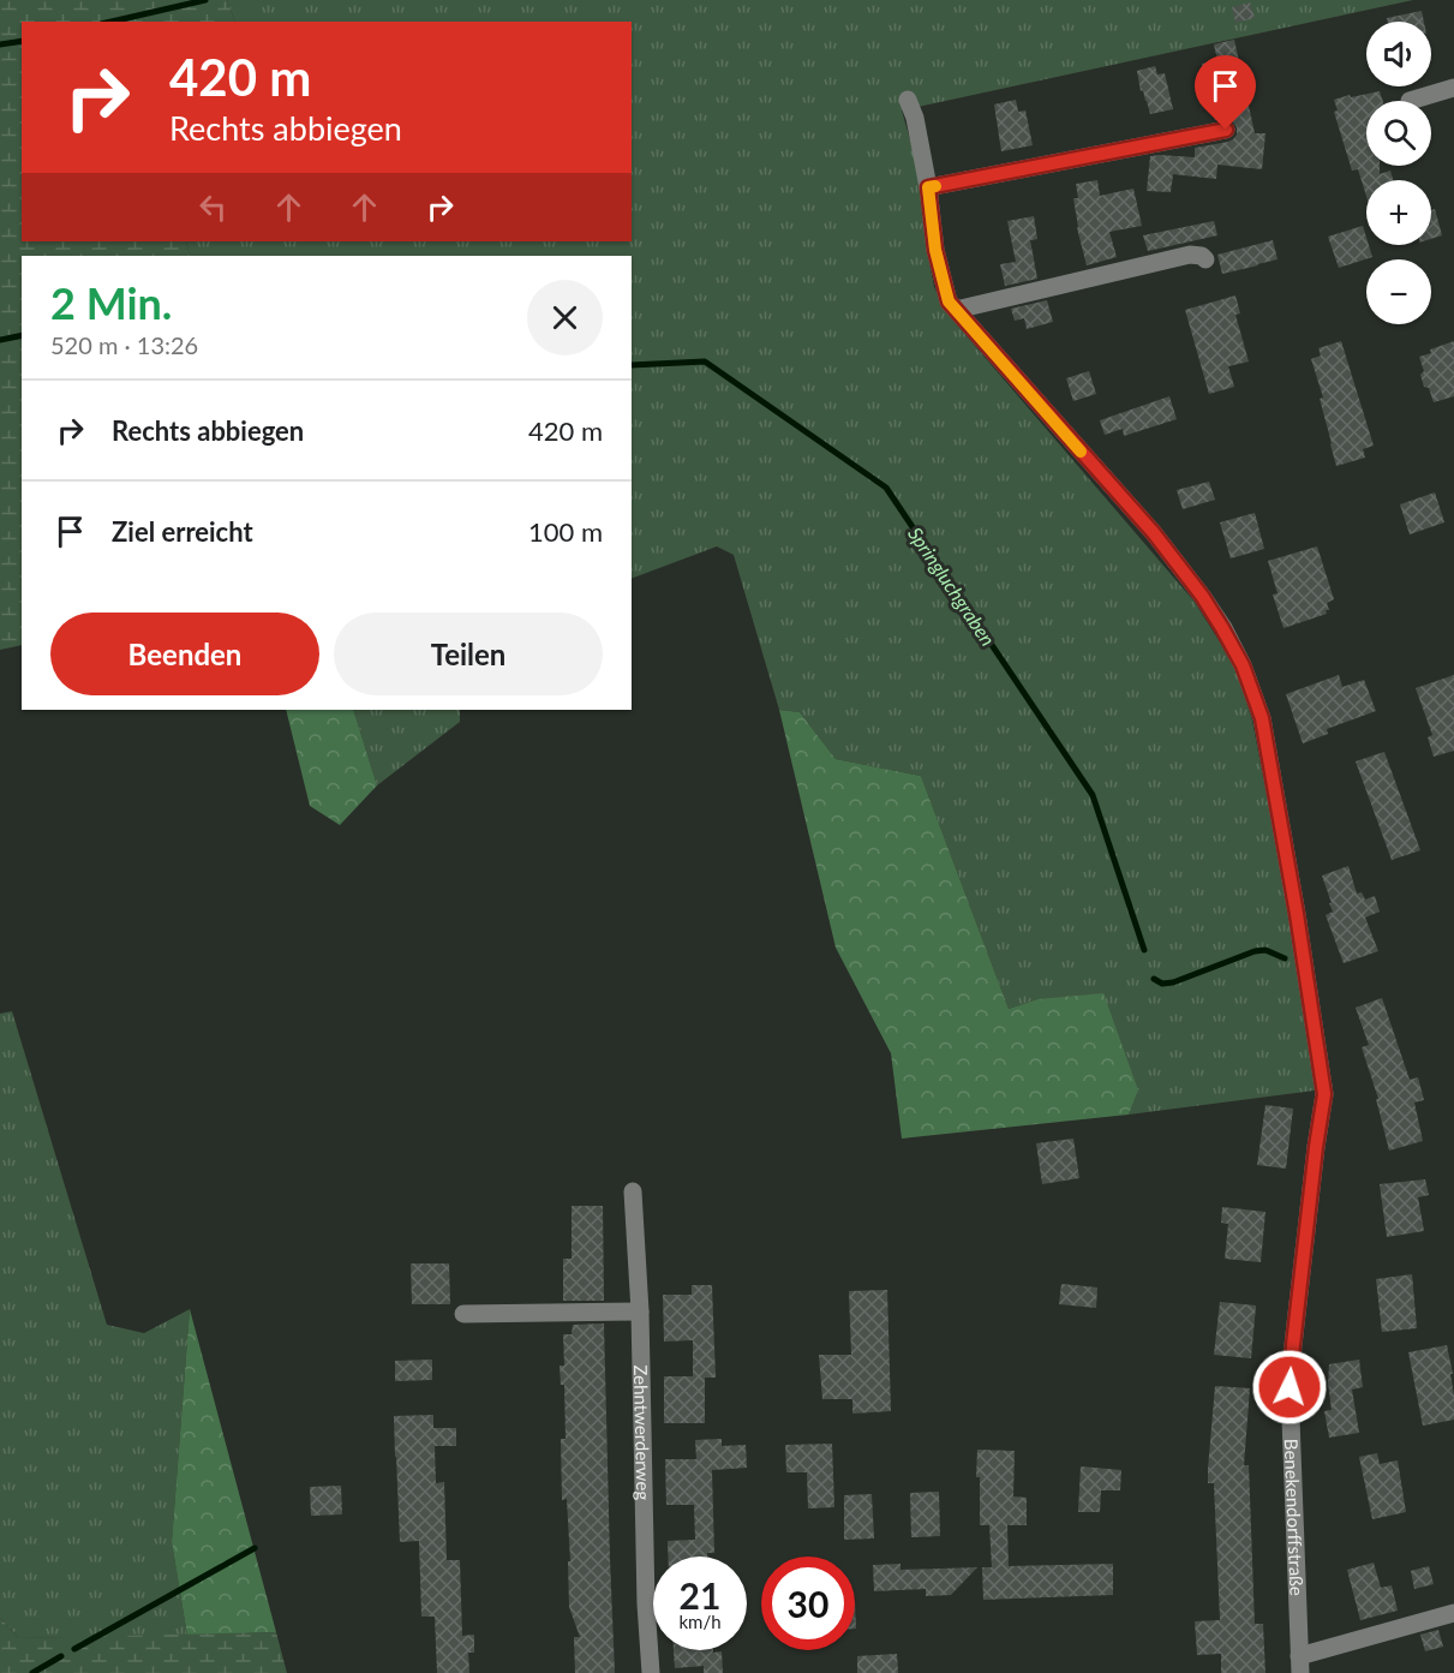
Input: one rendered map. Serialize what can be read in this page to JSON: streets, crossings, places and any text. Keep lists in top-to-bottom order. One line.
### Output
{"streets":{"street":["Zehntwerderweg","Benekendorffstraße"]},"water":["Springluchgraben"],"page":{"map_buttons":["+","−"],"turn":["420 m","Rechts abbiegen"],"heading":["2 Min.","520 m · 13:26"],"list":[{"name":"Rechts abbiegen","value":"420 m"},{"name":"Ziel erreicht","value":"100 m"}],"buttons":["Beenden","Teilen"],"speed":"21 km/h","limit":"30"}}
